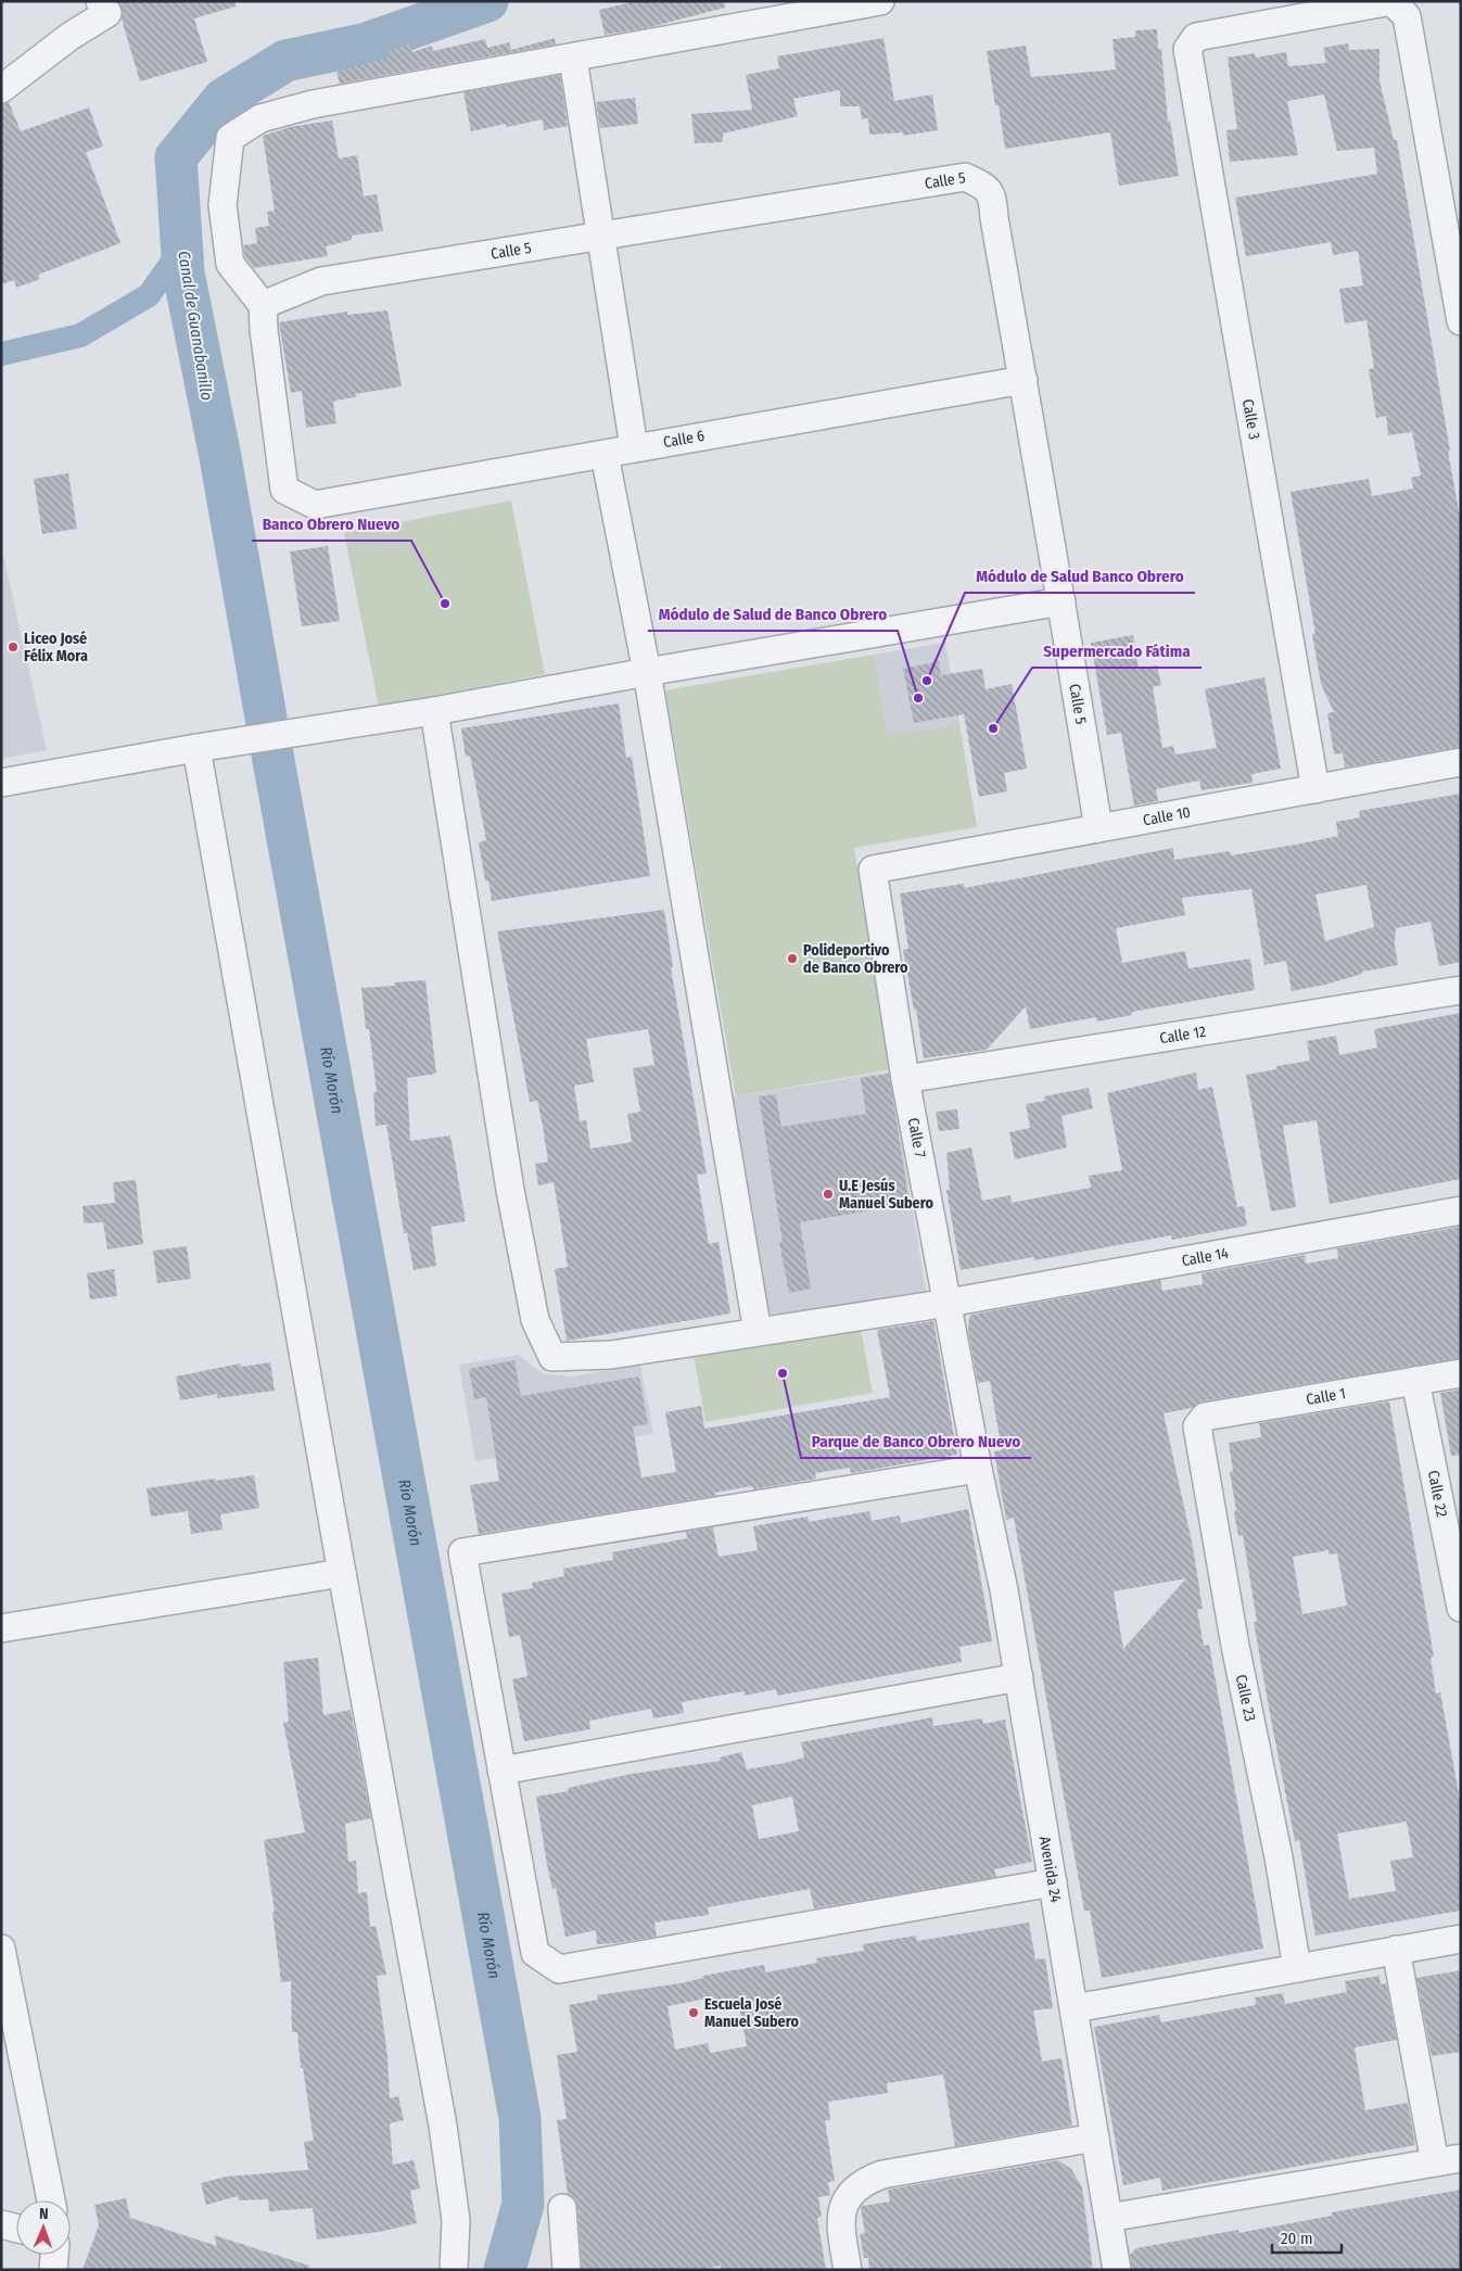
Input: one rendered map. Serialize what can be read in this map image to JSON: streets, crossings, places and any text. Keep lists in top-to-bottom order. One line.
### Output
{"streets":{"street":["Calle 5","Calle 3","Calle 6","Calle 10","Calle 12","Calle 7","Calle 14","Calle 1","Calle 22","Calle 23","Avenida 24"]},"crossings":[["Calle 5","Calle 6"],["Calle 5","Calle 10"],["Calle 3","Calle 10"],["Calle 10","Calle 7"],["Calle 12","Calle 7"],["Calle 7","Calle 14"],["Calle 7","Avenida 24"],["Calle 1","Calle 22"],["Calle 1","Calle 23"]],"water":["Canal de Guanabanillo","Río Morón"],"places":["Banco Obrero Nuevo","Liceo José Félix Mora","Módulo de Salud Banco Obrero","Módulo de Salud de Banco Obrero","Supermercado Fátima","Polideportivo de Banco Obrero","U.E Jesús Manuel Subero","Parque de Banco Obrero Nuevo","Escuela José Manuel Subero"],"scale_bar":"20 m","north":"top"}
